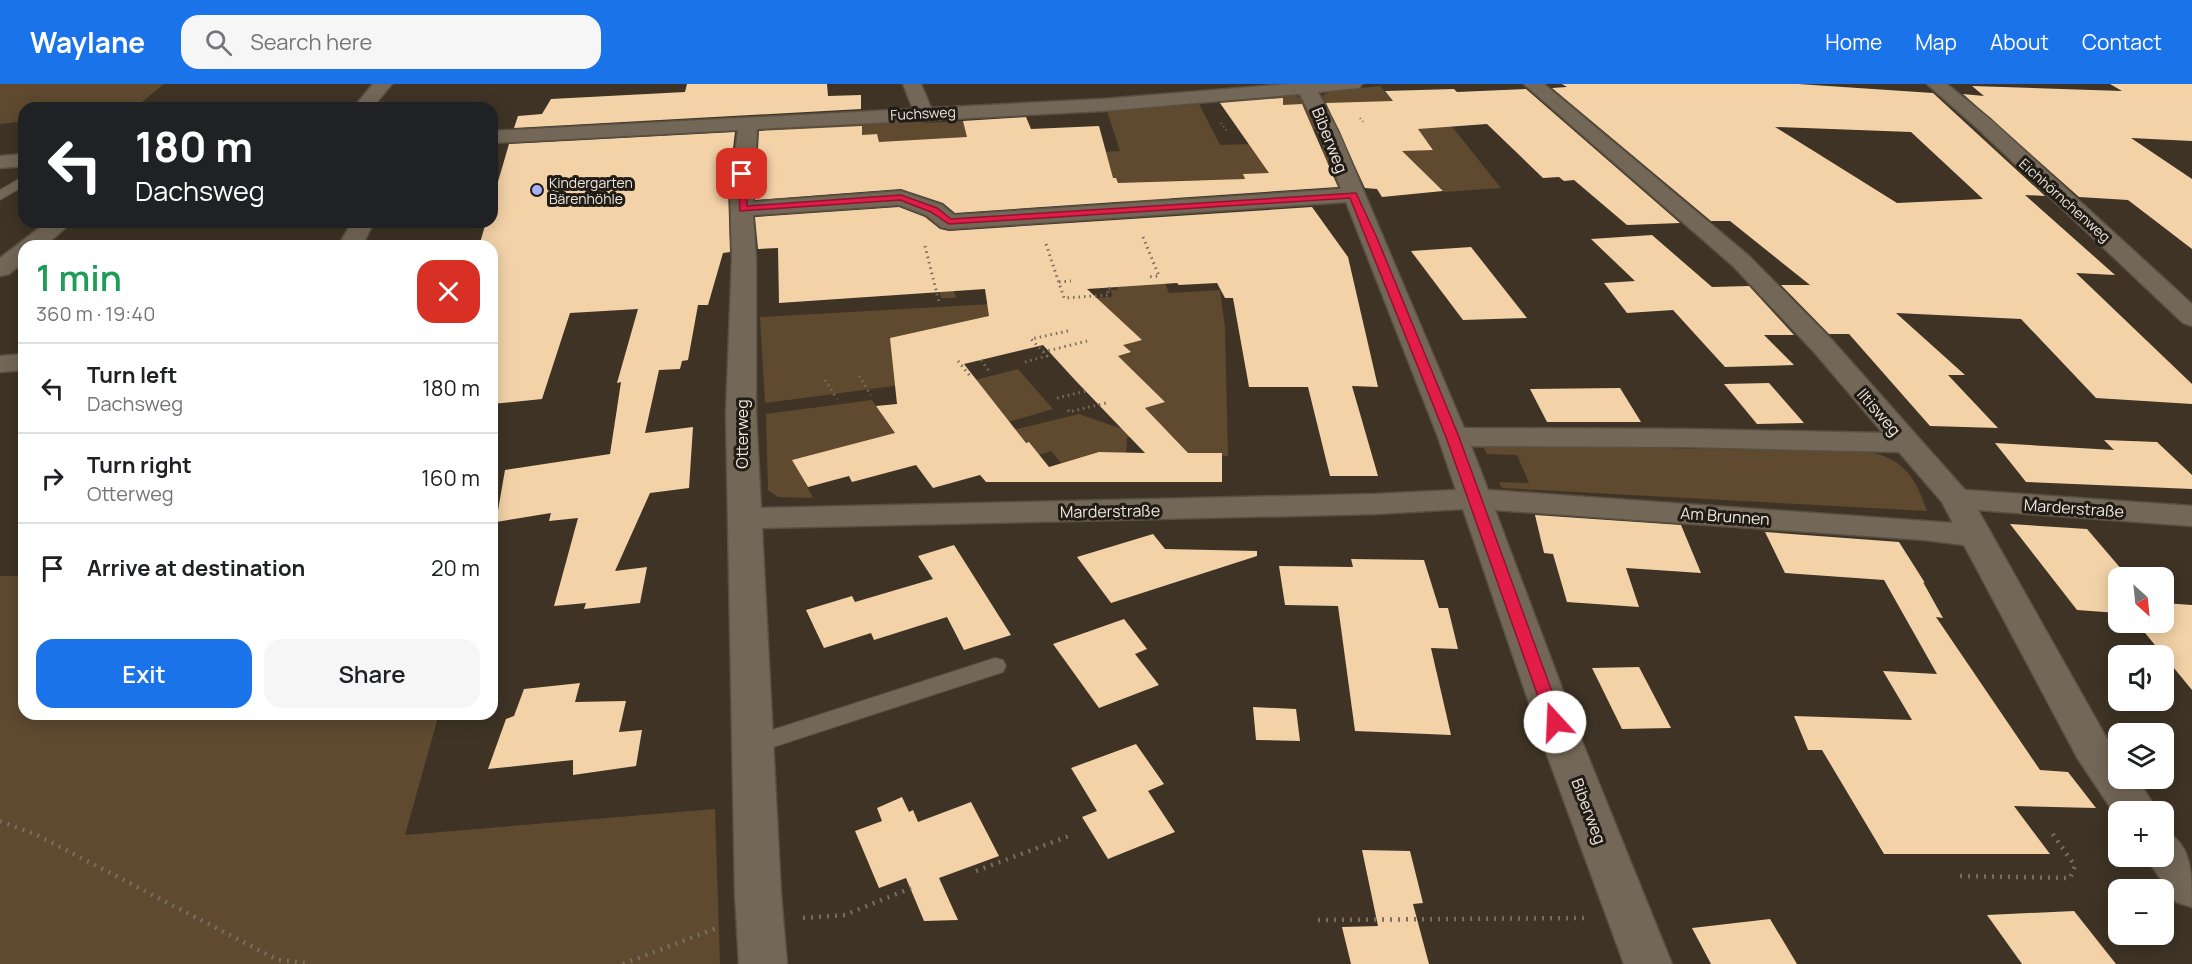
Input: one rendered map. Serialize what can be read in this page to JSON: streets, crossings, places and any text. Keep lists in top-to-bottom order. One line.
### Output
{"streets":{"street":["Fuchsweg","Biberweg","Eichhörnchenweg","Iltisweg","Otterweg","Marderstraße","Am Brunnen"]},"crossings":[["Fuchsweg","Biberweg"],["Fuchsweg","Otterweg"],["Biberweg","Marderstraße"],["Biberweg","Am Brunnen"],["Iltisweg","Marderstraße"],["Iltisweg","Am Brunnen"],["Otterweg","Marderstraße"],["Marderstraße","Am Brunnen"]],"places":["Kindergarten Bärenhöhle"],"north":"bottom right","page":{"header":"Waylane","search":"Search here","nav":["Home","Map","About","Contact"],"turn":["180 m","Dachsweg"],"heading":["1 min","360 m · 19:40"],"list":[{"name":"Turn left","note":"Dachsweg","value":"180 m"},{"name":"Turn right","note":"Otterweg","value":"160 m"},{"name":"Arrive at destination","value":"20 m"}],"map_buttons":["+","−"],"buttons":["Exit","Share"]}}
